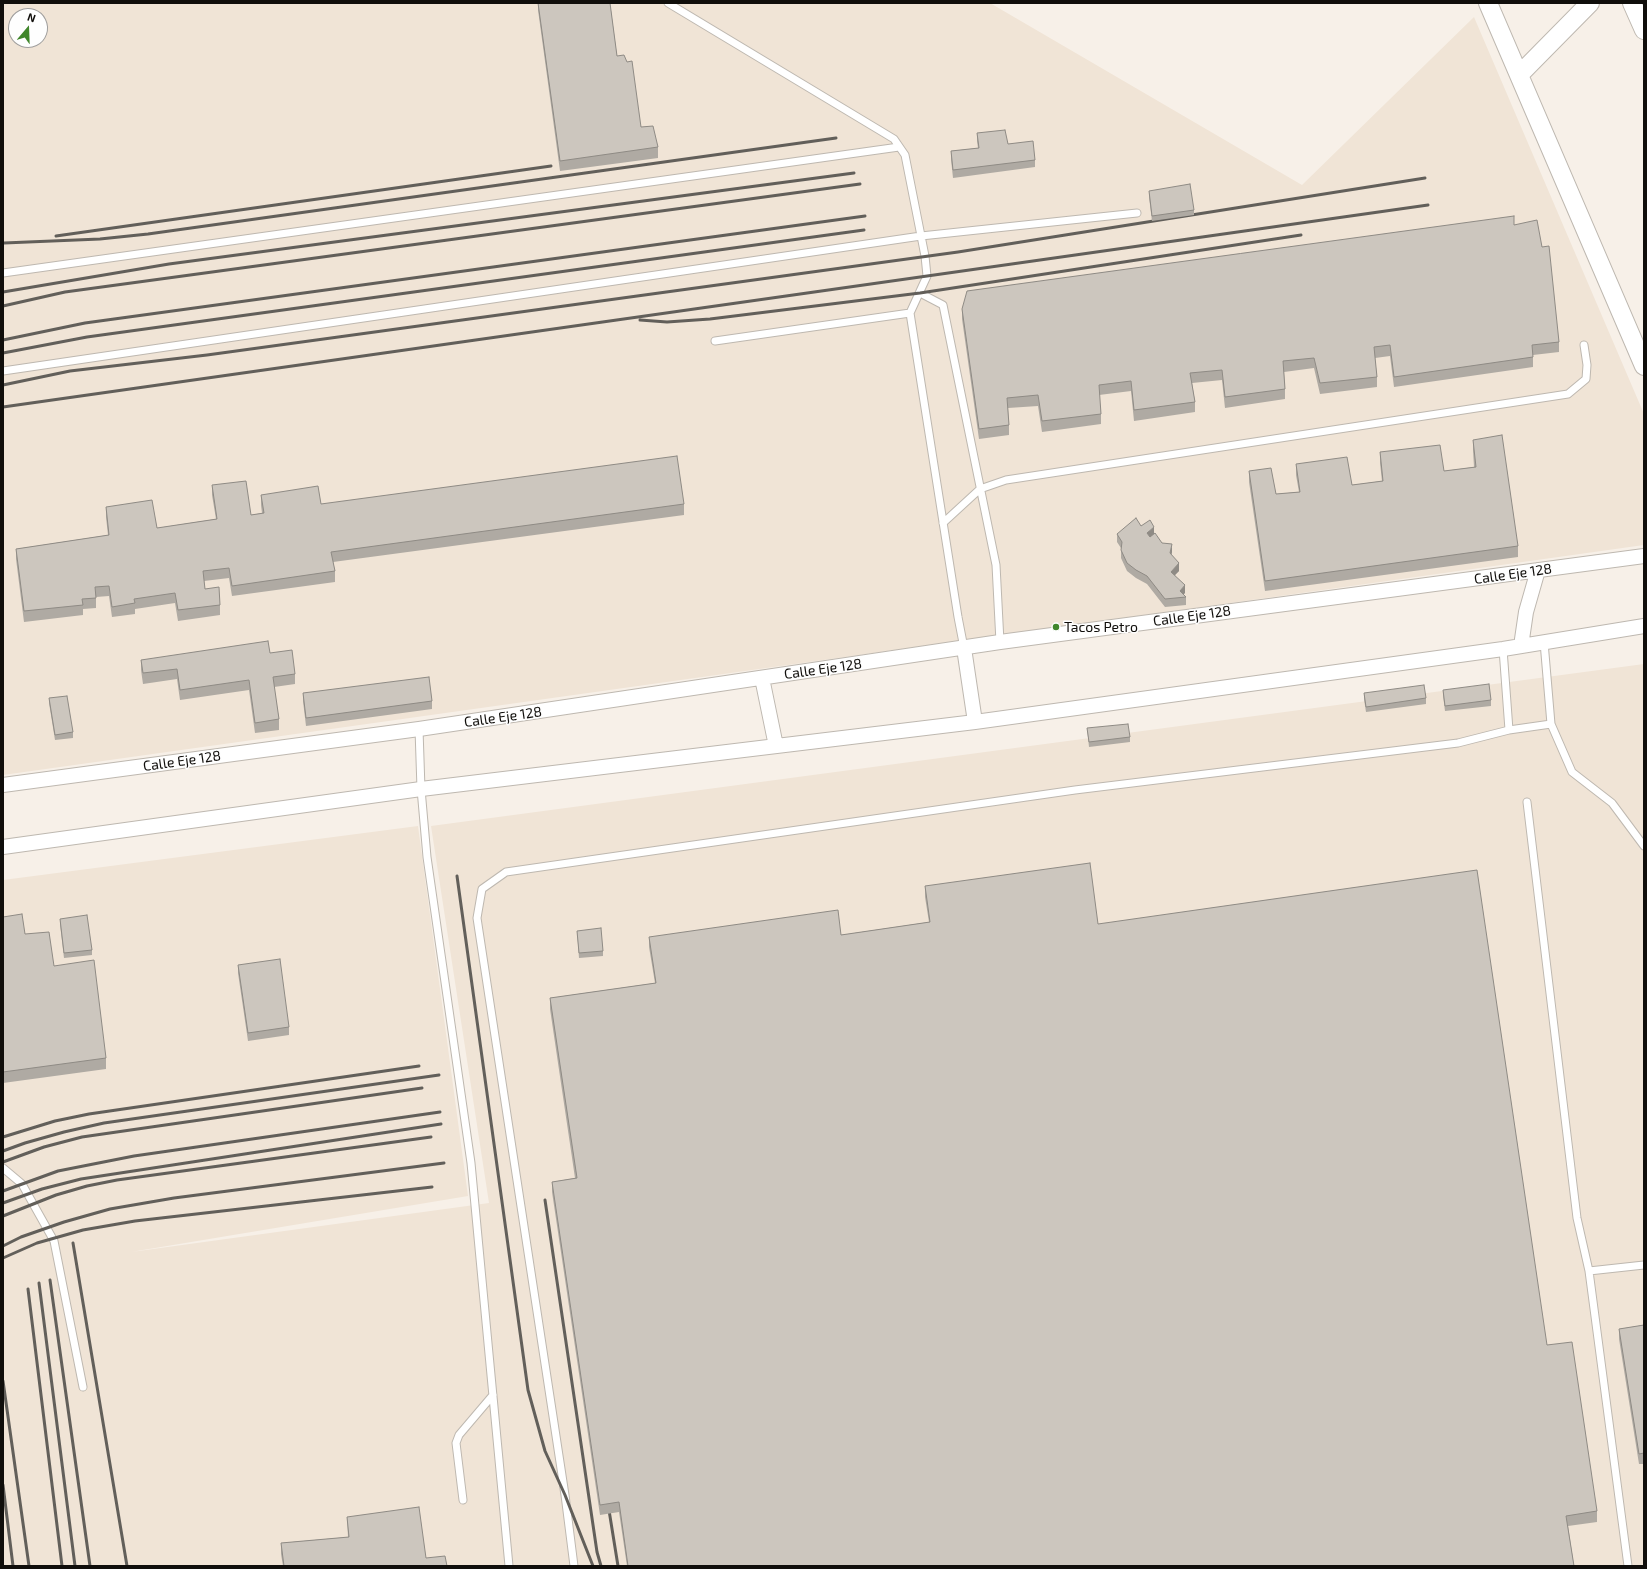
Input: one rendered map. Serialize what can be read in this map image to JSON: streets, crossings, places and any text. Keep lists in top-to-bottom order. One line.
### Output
{"streets":{"street":["Calle Eje 128"]},"places":["Tacos Petro"],"north":"top"}
